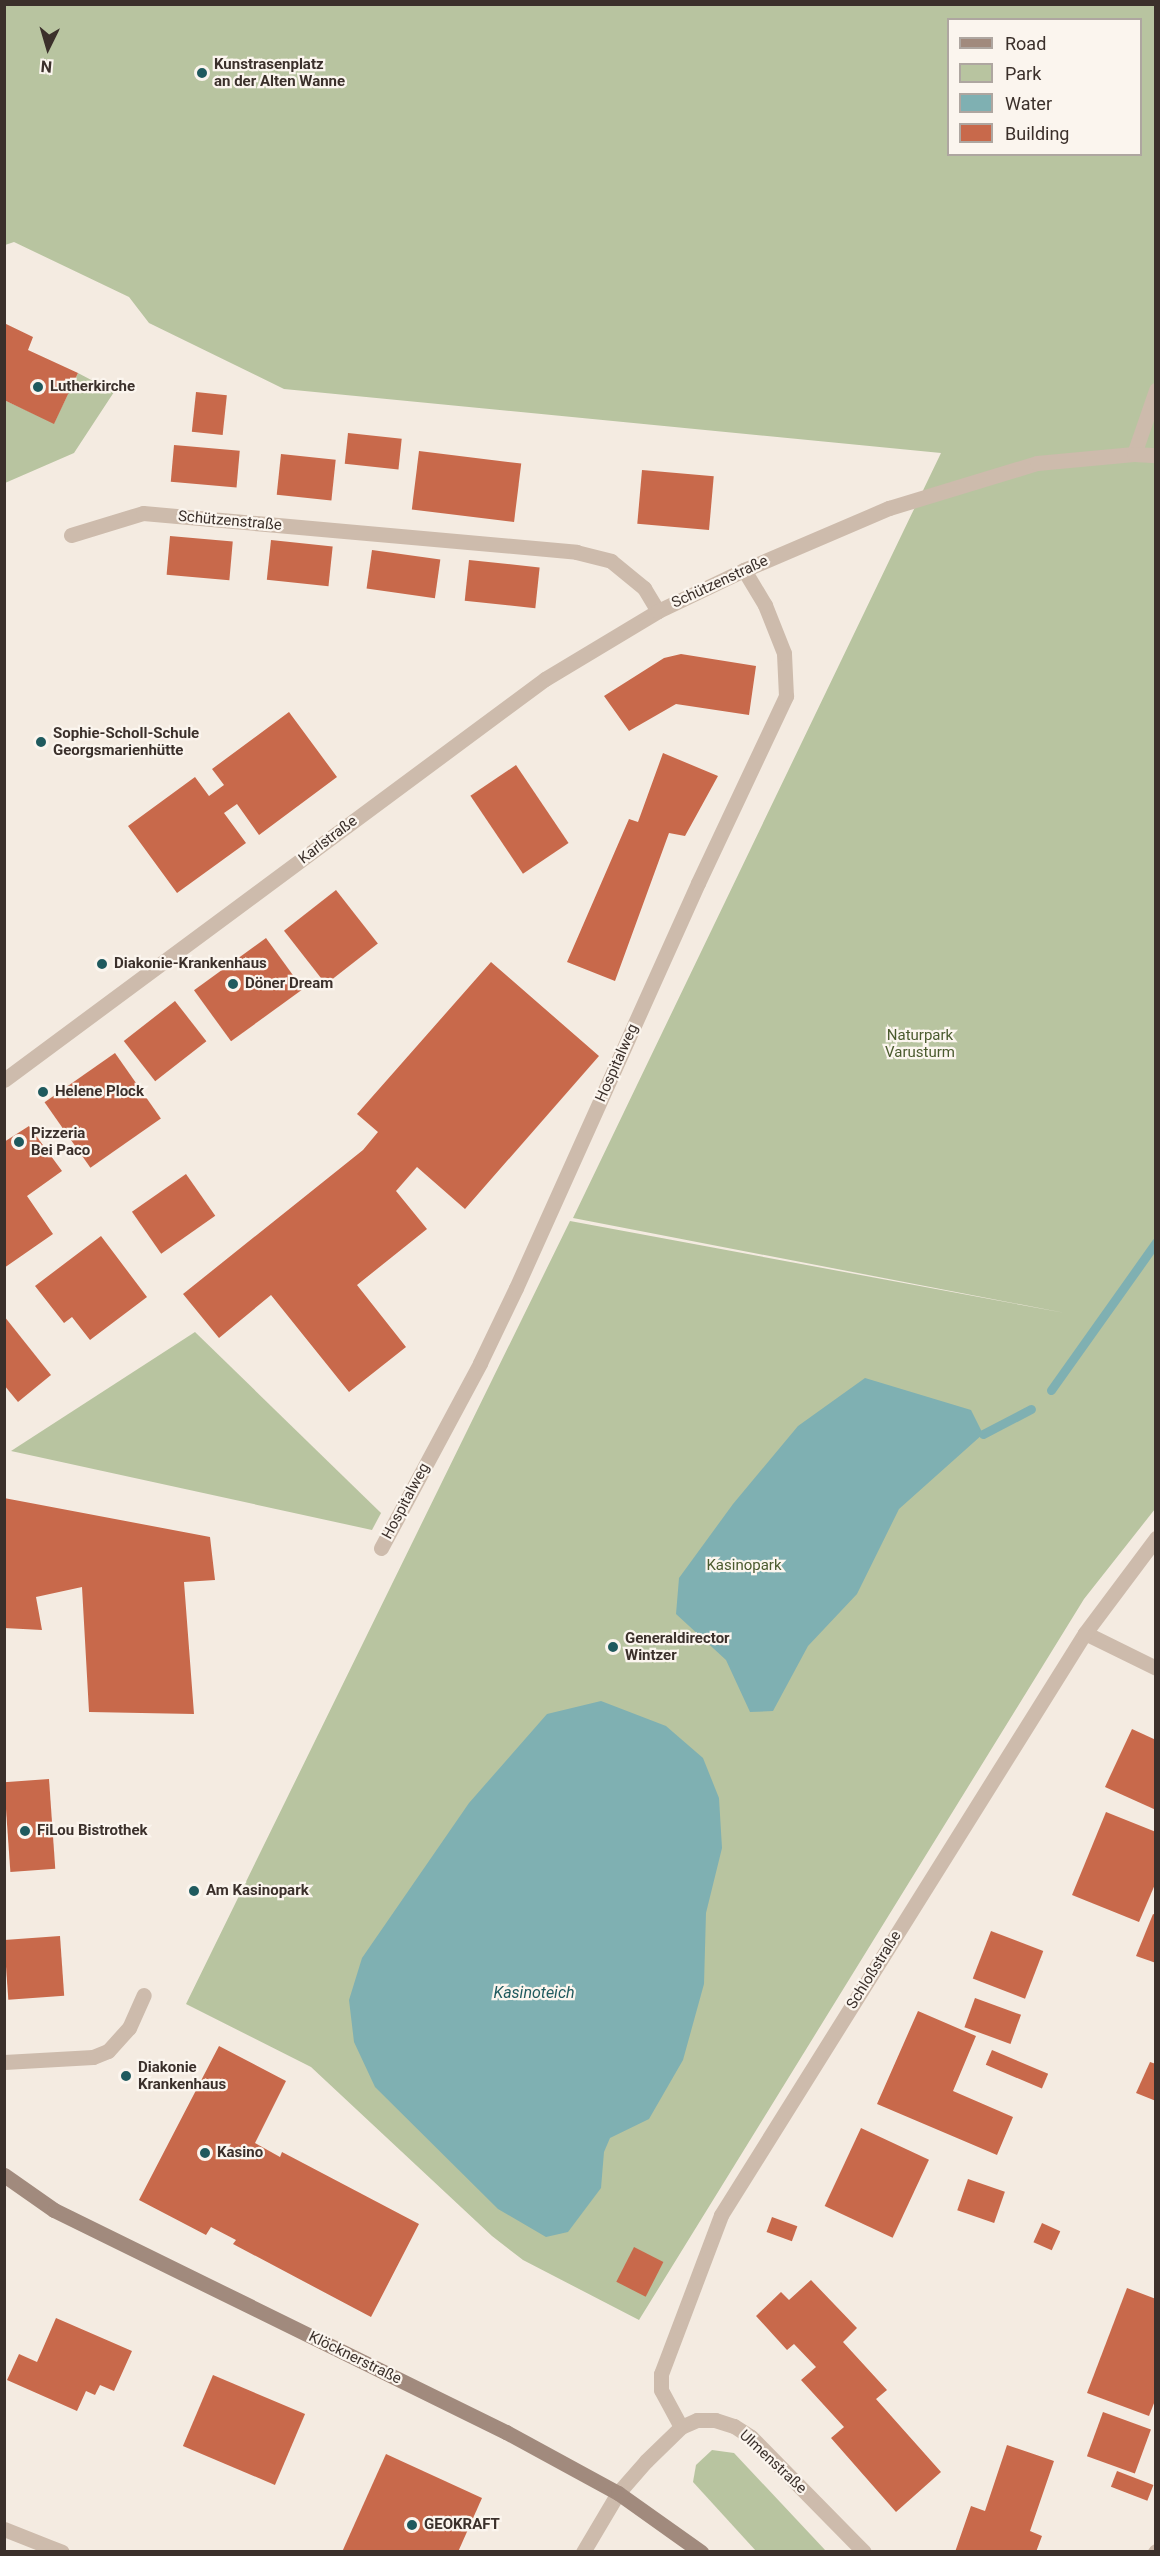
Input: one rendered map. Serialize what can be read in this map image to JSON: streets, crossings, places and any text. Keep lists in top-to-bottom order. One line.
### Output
{"streets":{"main road":["Klöcknerstraße"],"street":["Schützenstraße","Karlstraße","Hospitalweg","Schloßstraße","Ulmenstraße"]},"crossings":[["Schützenstraße","Karlstraße"],["Schützenstraße","Hospitalweg"],["Schloßstraße","Ulmenstraße"]],"water":["Kasinoteich"],"parks":["Naturpark Varusturm","Kasinopark"],"places":["Kunstrasenplatz an der Alten Wanne","Lutherkirche","Sophie-Scholl-Schule Georgsmarienhütte","Diakonie-Krankenhaus","Döner Dream","Helene Plock","Pizzeria Bei Paco","Generaldirector Wintzer","FiLou Bistrothek","Am Kasinopark","Diakonie Krankenhaus","Kasino","GEOKRAFT"],"legend":["Road","Park","Water","Building"],"north":"bottom"}
